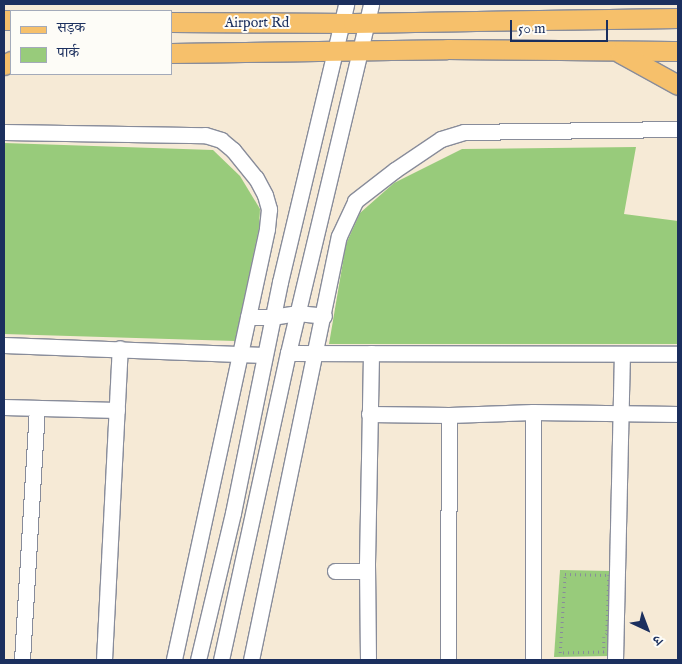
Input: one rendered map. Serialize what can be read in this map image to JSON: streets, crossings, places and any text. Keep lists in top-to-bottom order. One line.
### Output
{"streets":{"main road":["Airport Rd"]},"legend":["सड़क","पार्क"],"scale_bar":"50 m","north":"bottom right"}
